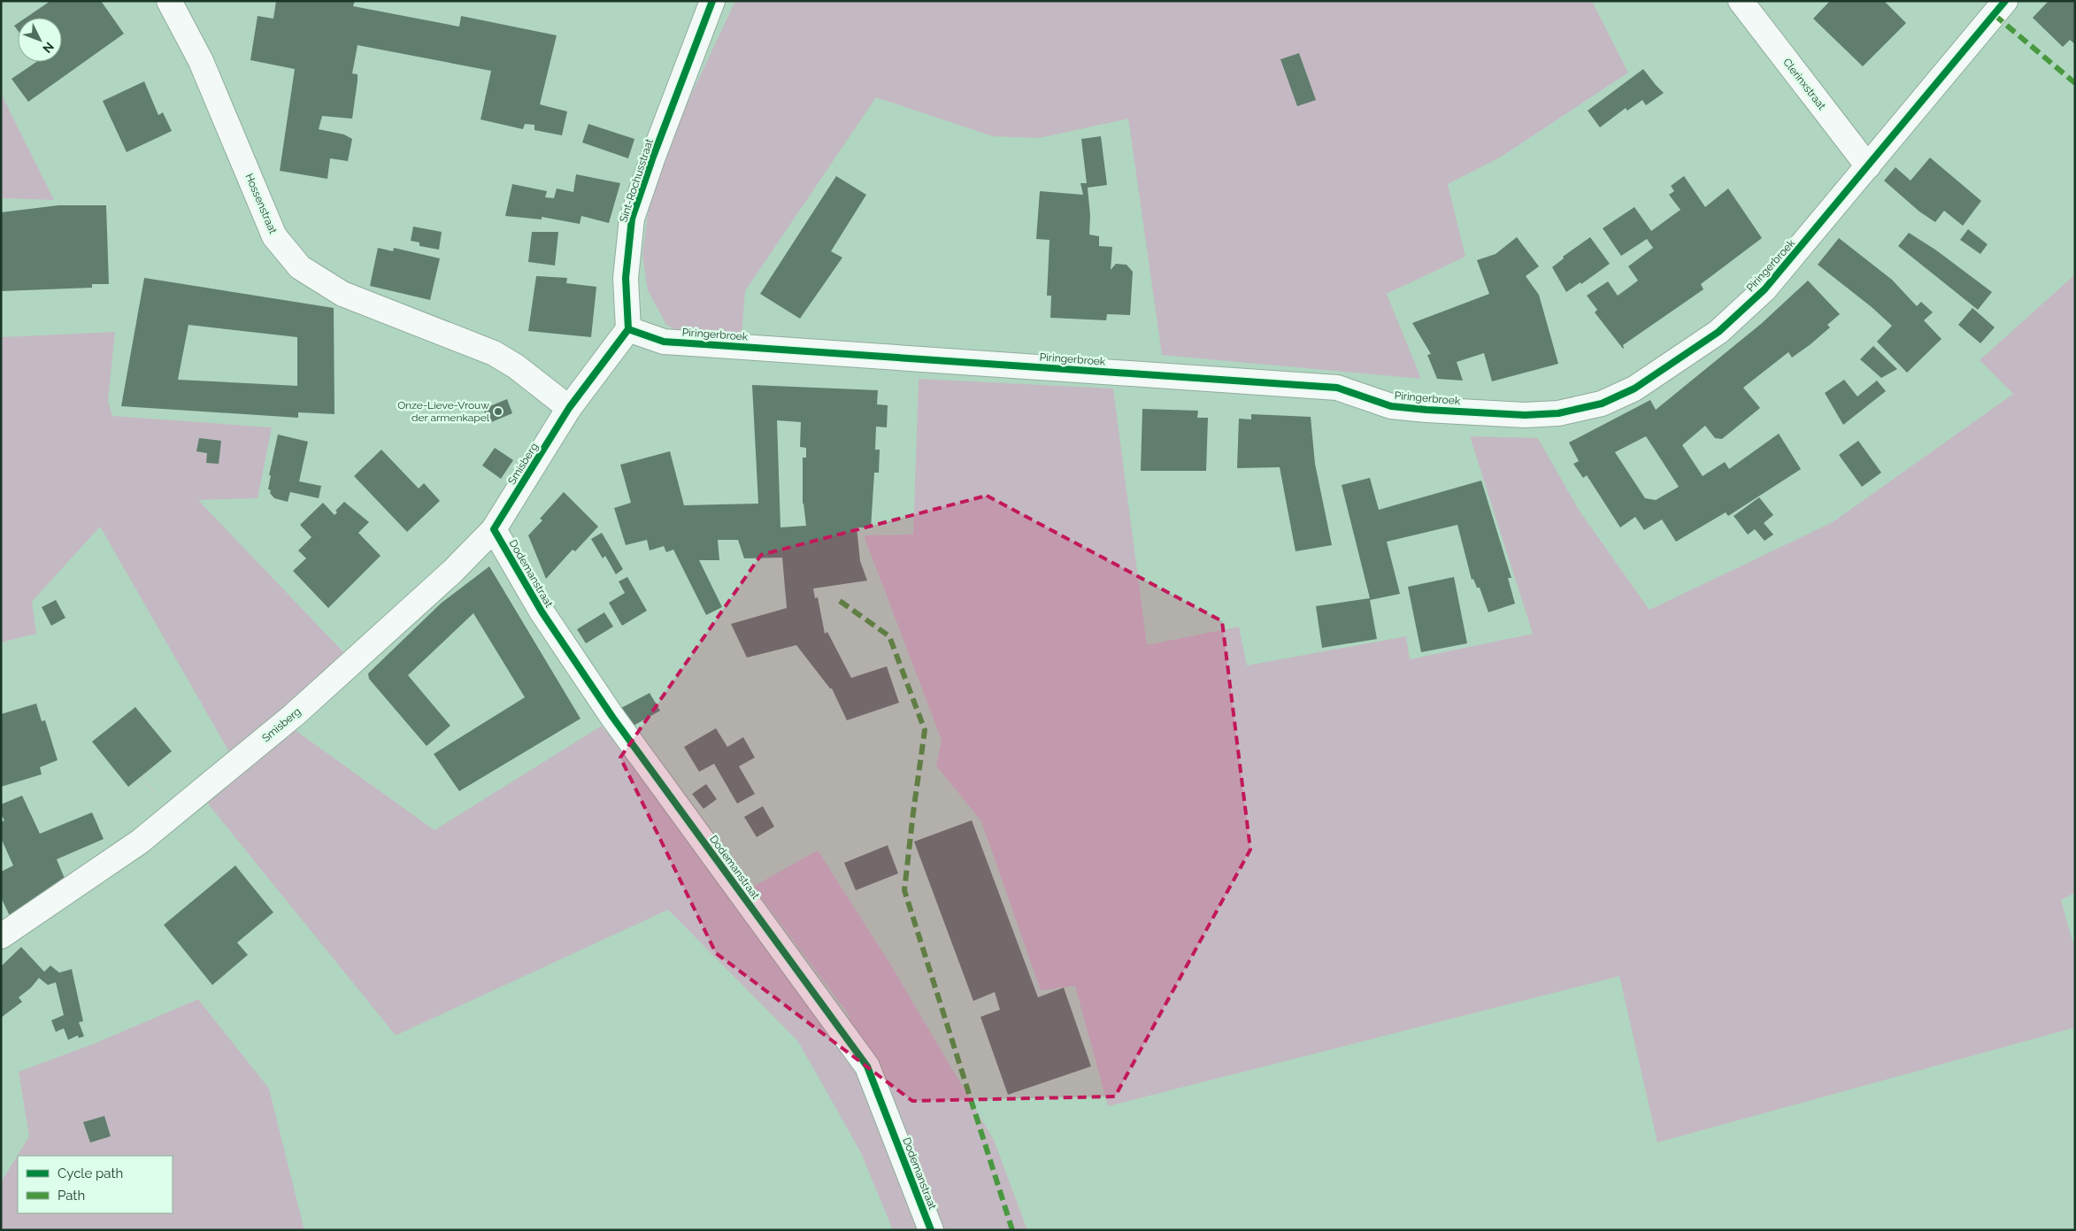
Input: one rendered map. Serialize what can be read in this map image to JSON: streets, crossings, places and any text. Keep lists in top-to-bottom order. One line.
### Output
{"streets":{"street":["Clerinxstraat","Sint-Rochusstraat","Hossenstraat","Piringerbroek","Smisberg","Dodemanstraat"]},"crossings":[["Clerinxstraat","Piringerbroek"],["Sint-Rochusstraat","Piringerbroek"],["Hossenstraat","Smisberg"],["Smisberg","Dodemanstraat"]],"places":["Onze-Lieve-Vrouw der armenkapel"],"legend":["Cycle path","Path"],"north":"bottom right"}
